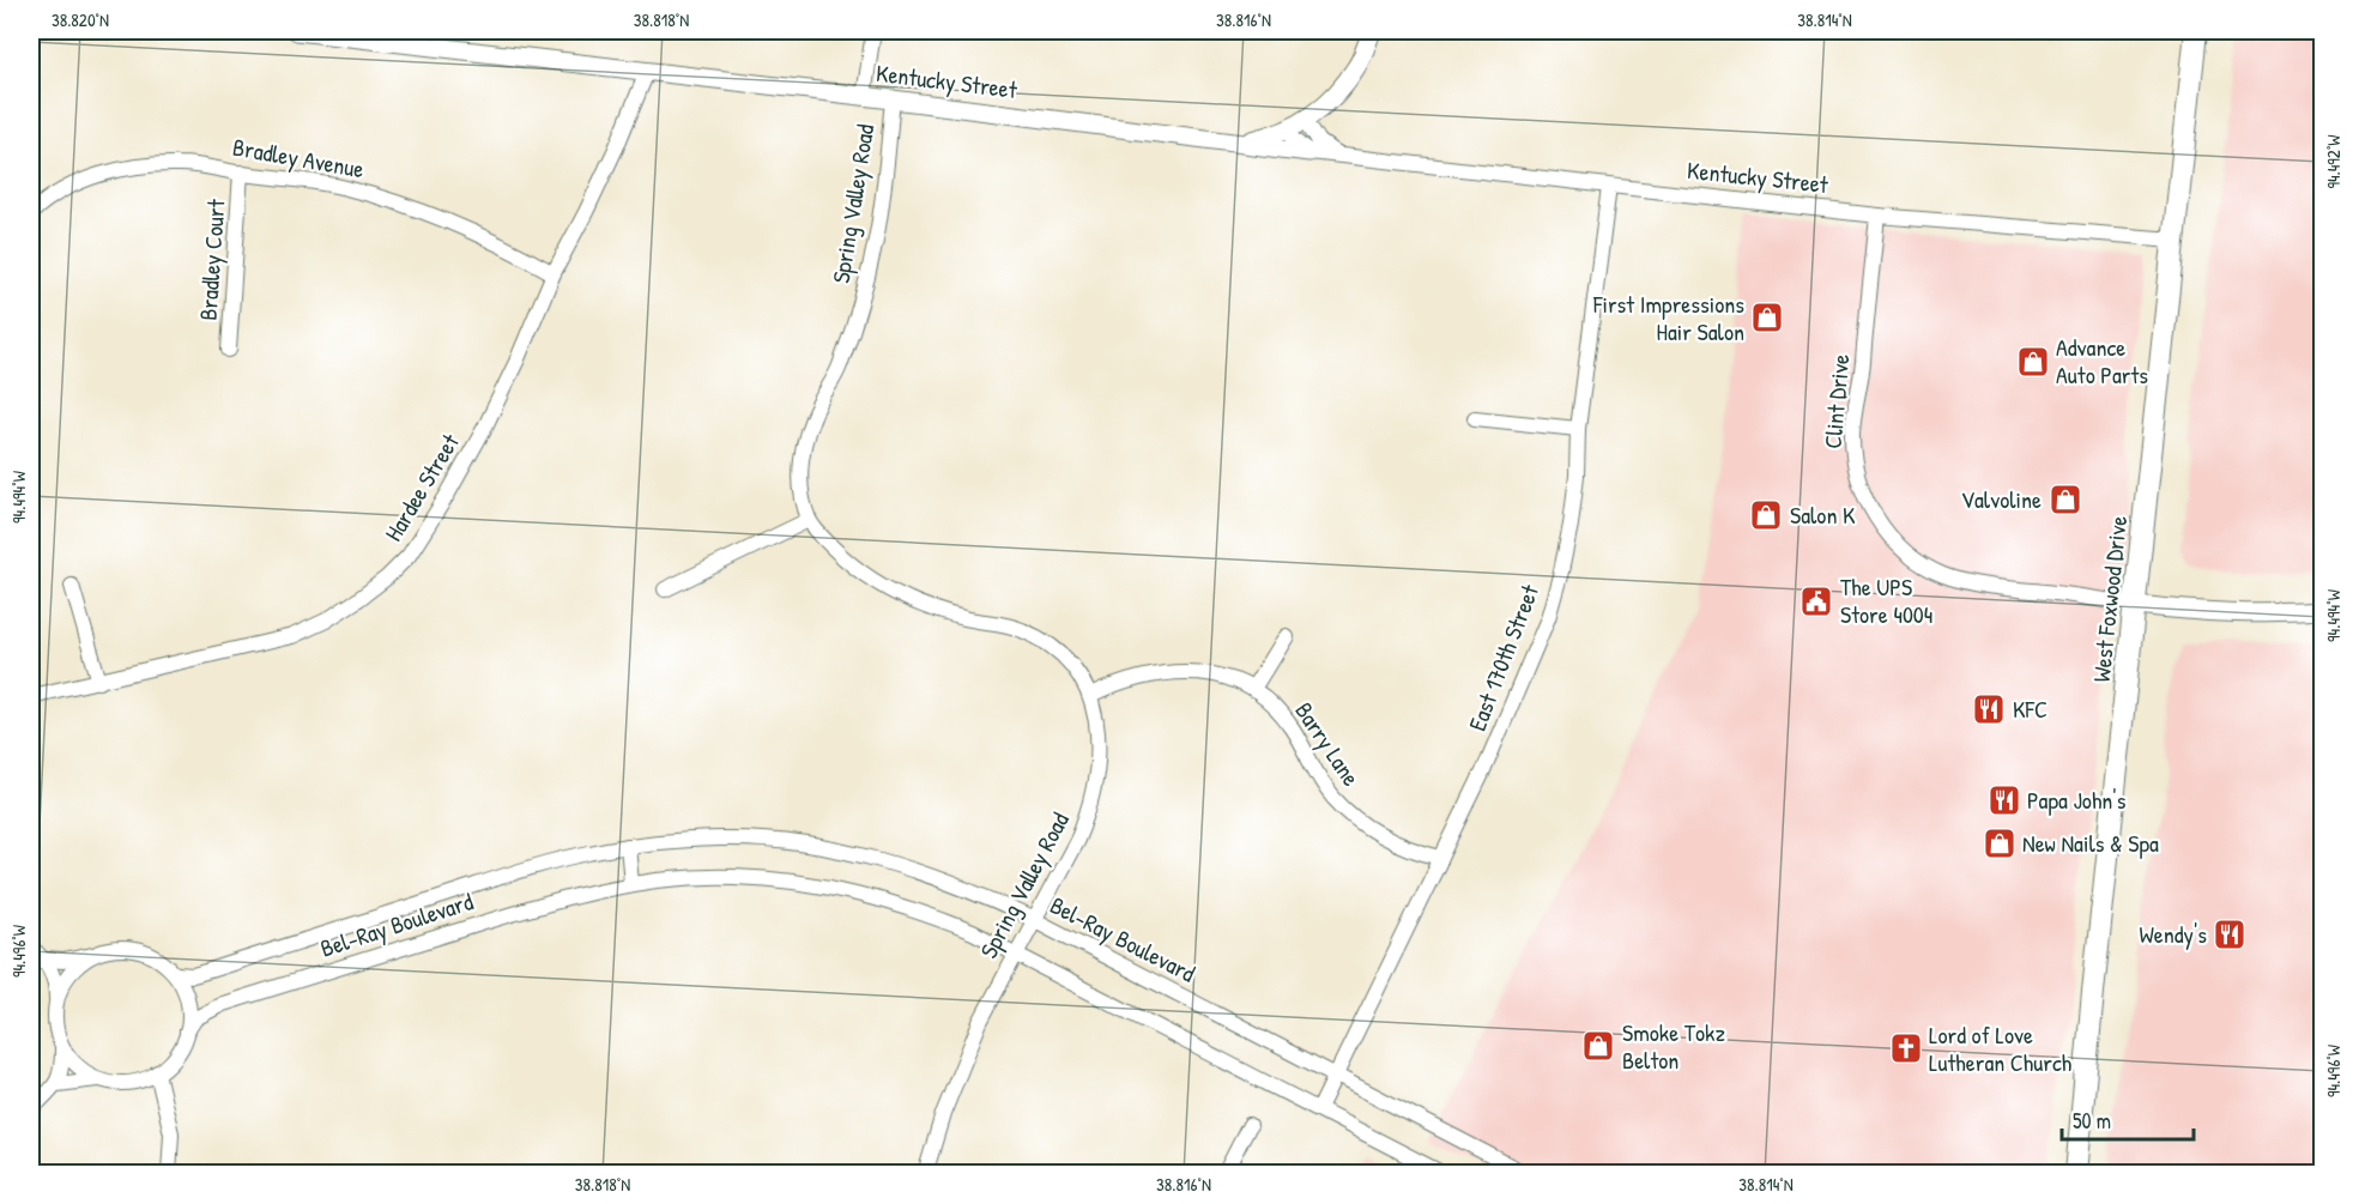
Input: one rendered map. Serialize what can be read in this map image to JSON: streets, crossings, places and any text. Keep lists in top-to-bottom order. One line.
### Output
{"streets":{"main road":["West Foxwood Drive"],"street":["Kentucky Street","Bradley Avenue","Spring Valley Road","Bradley Court","Clint Drive","Hardee Street","East 170th Street","Barry Lane","Bel-Ray Boulevard"]},"crossings":[["Kentucky Street","Spring Valley Road"],["Kentucky Street","Clint Drive"],["Kentucky Street","Hardee Street"],["Kentucky Street","West Foxwood Drive"],["Kentucky Street","East 170th Street"],["Bradley Avenue","Bradley Court"],["Bradley Avenue","Hardee Street"],["Spring Valley Road","Barry Lane"],["Spring Valley Road","Bel-Ray Boulevard"],["Clint Drive","West Foxwood Drive"],["East 170th Street","Barry Lane"],["East 170th Street","Bel-Ray Boulevard"]],"places":{"shop":["First Impressions Hair Salon","Advance Auto Parts","Valvoline","Salon K","New Nails & Spa","Smoke Tokz Belton"],"public building":["The UPS Store 4004"],"restaurant":["KFC","Papa John's","Wendy's"],"church":["Lord of Love Lutheran Church"]},"scale_bar":"50 m","coordinates":["38.820°N","38.818°N","38.816°N","38.814°N","94.492°W","94.494°W","94.496°W"]}
